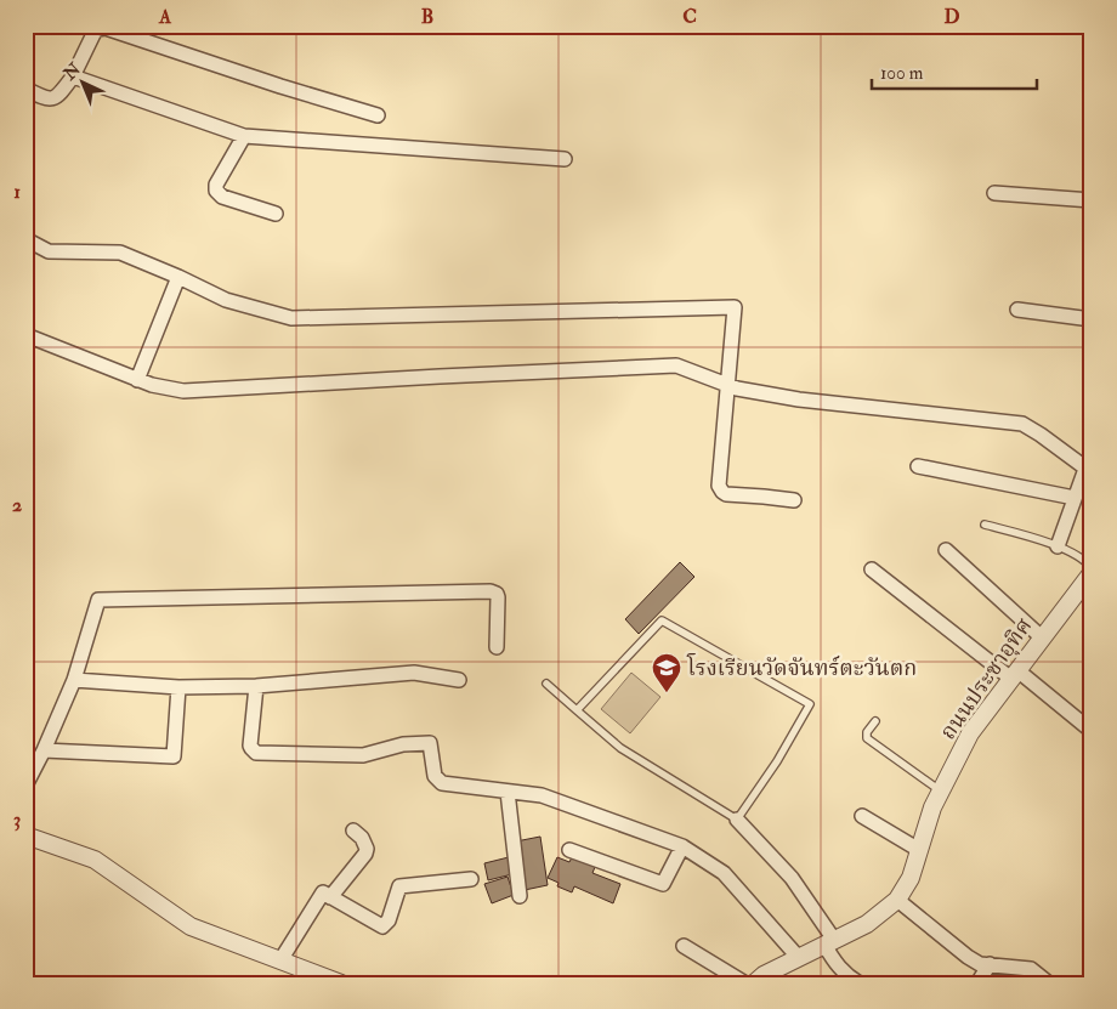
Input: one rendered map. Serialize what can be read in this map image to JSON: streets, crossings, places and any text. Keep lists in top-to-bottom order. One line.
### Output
{"streets":{"street":["ถนนประชาอุทิศ"]},"places":{"school or university":["โรงเรียนวัดจันทร์ตะวันตก"]},"scale_bar":"100 m","north":"top left","grid":{"columns":["A","B","C","D"],"rows":["1","2","3"]}}
